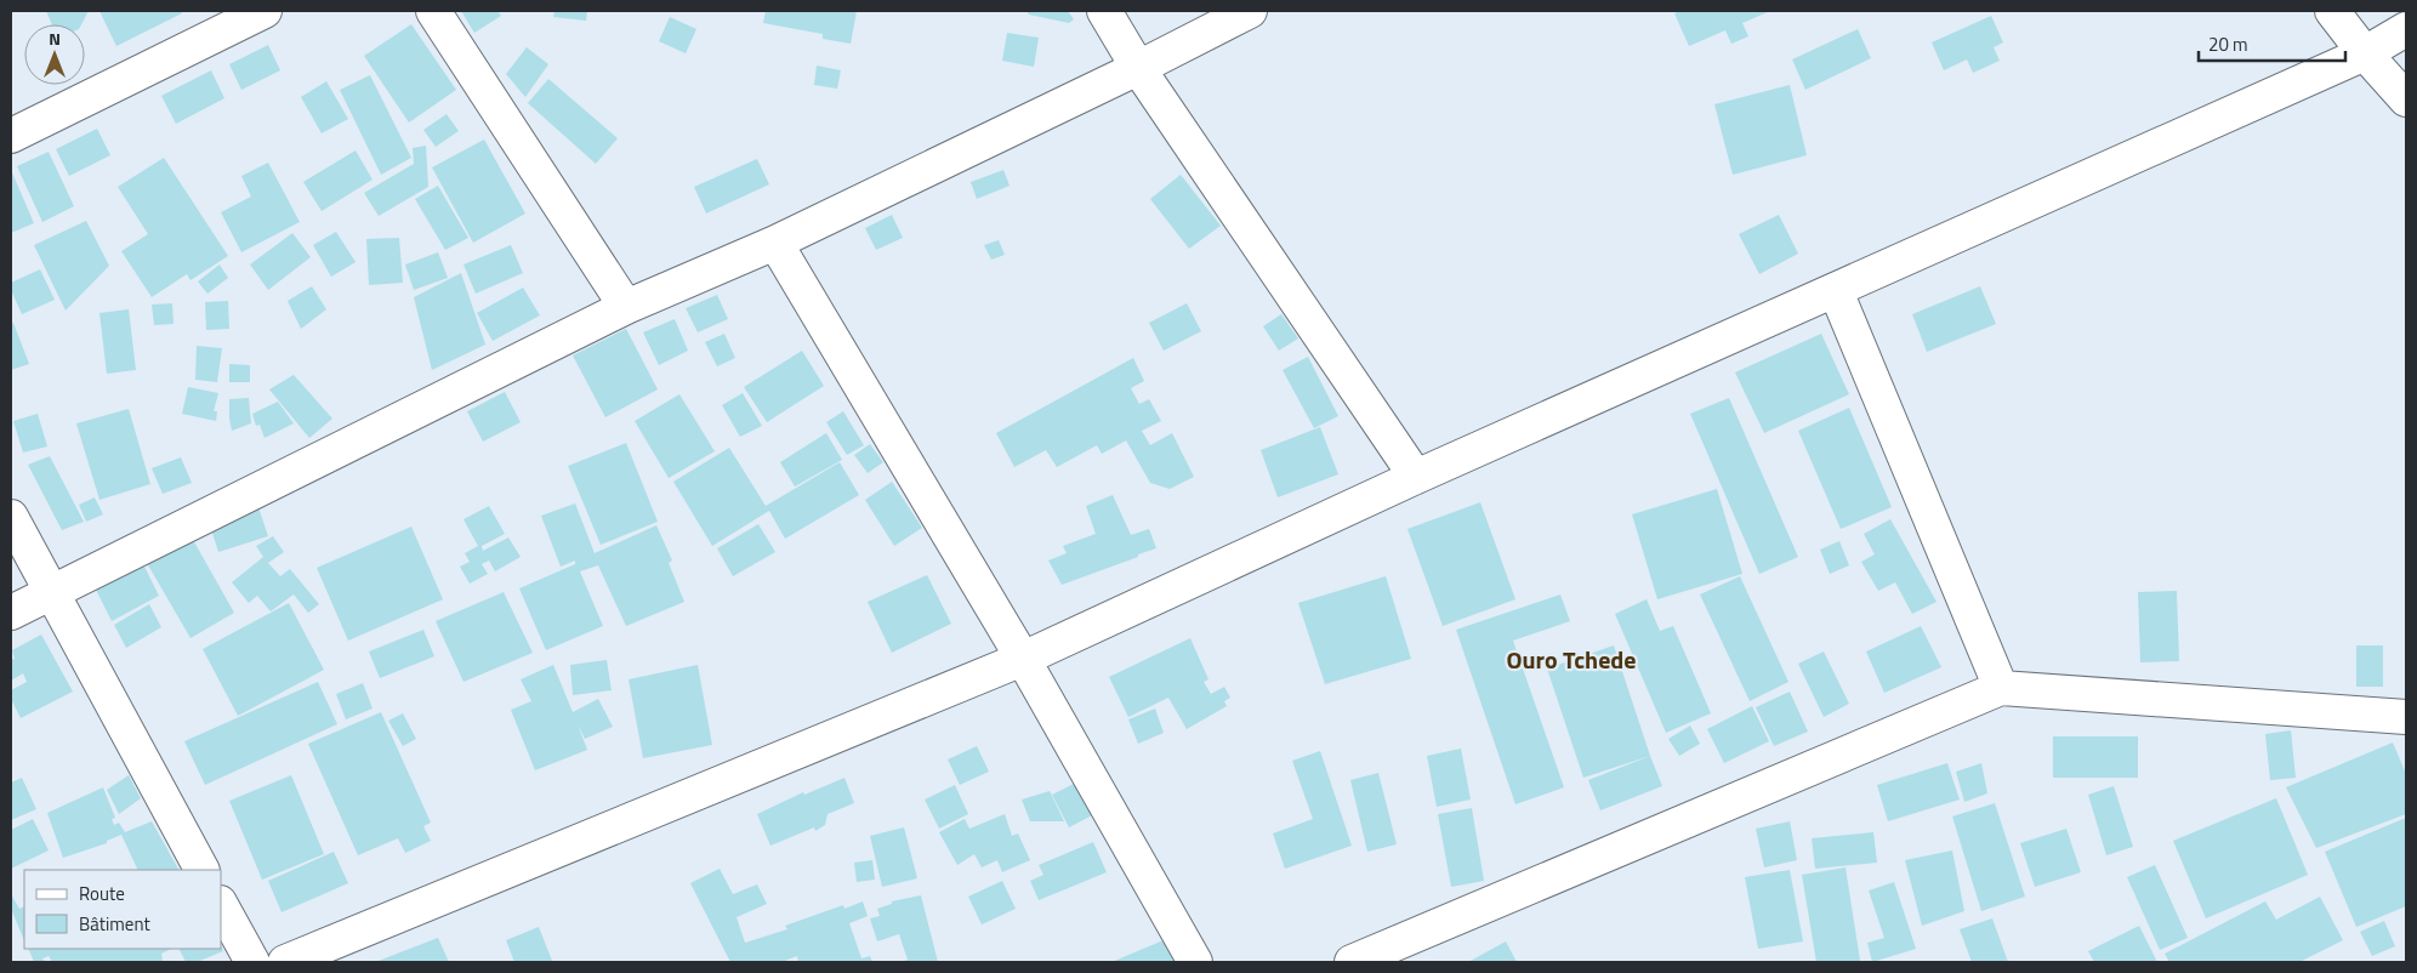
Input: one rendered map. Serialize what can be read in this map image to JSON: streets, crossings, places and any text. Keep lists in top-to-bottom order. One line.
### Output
{"districts":["Ouro Tchede"],"legend":["Route","Bâtiment"],"scale_bar":"20 m","north":"top"}
